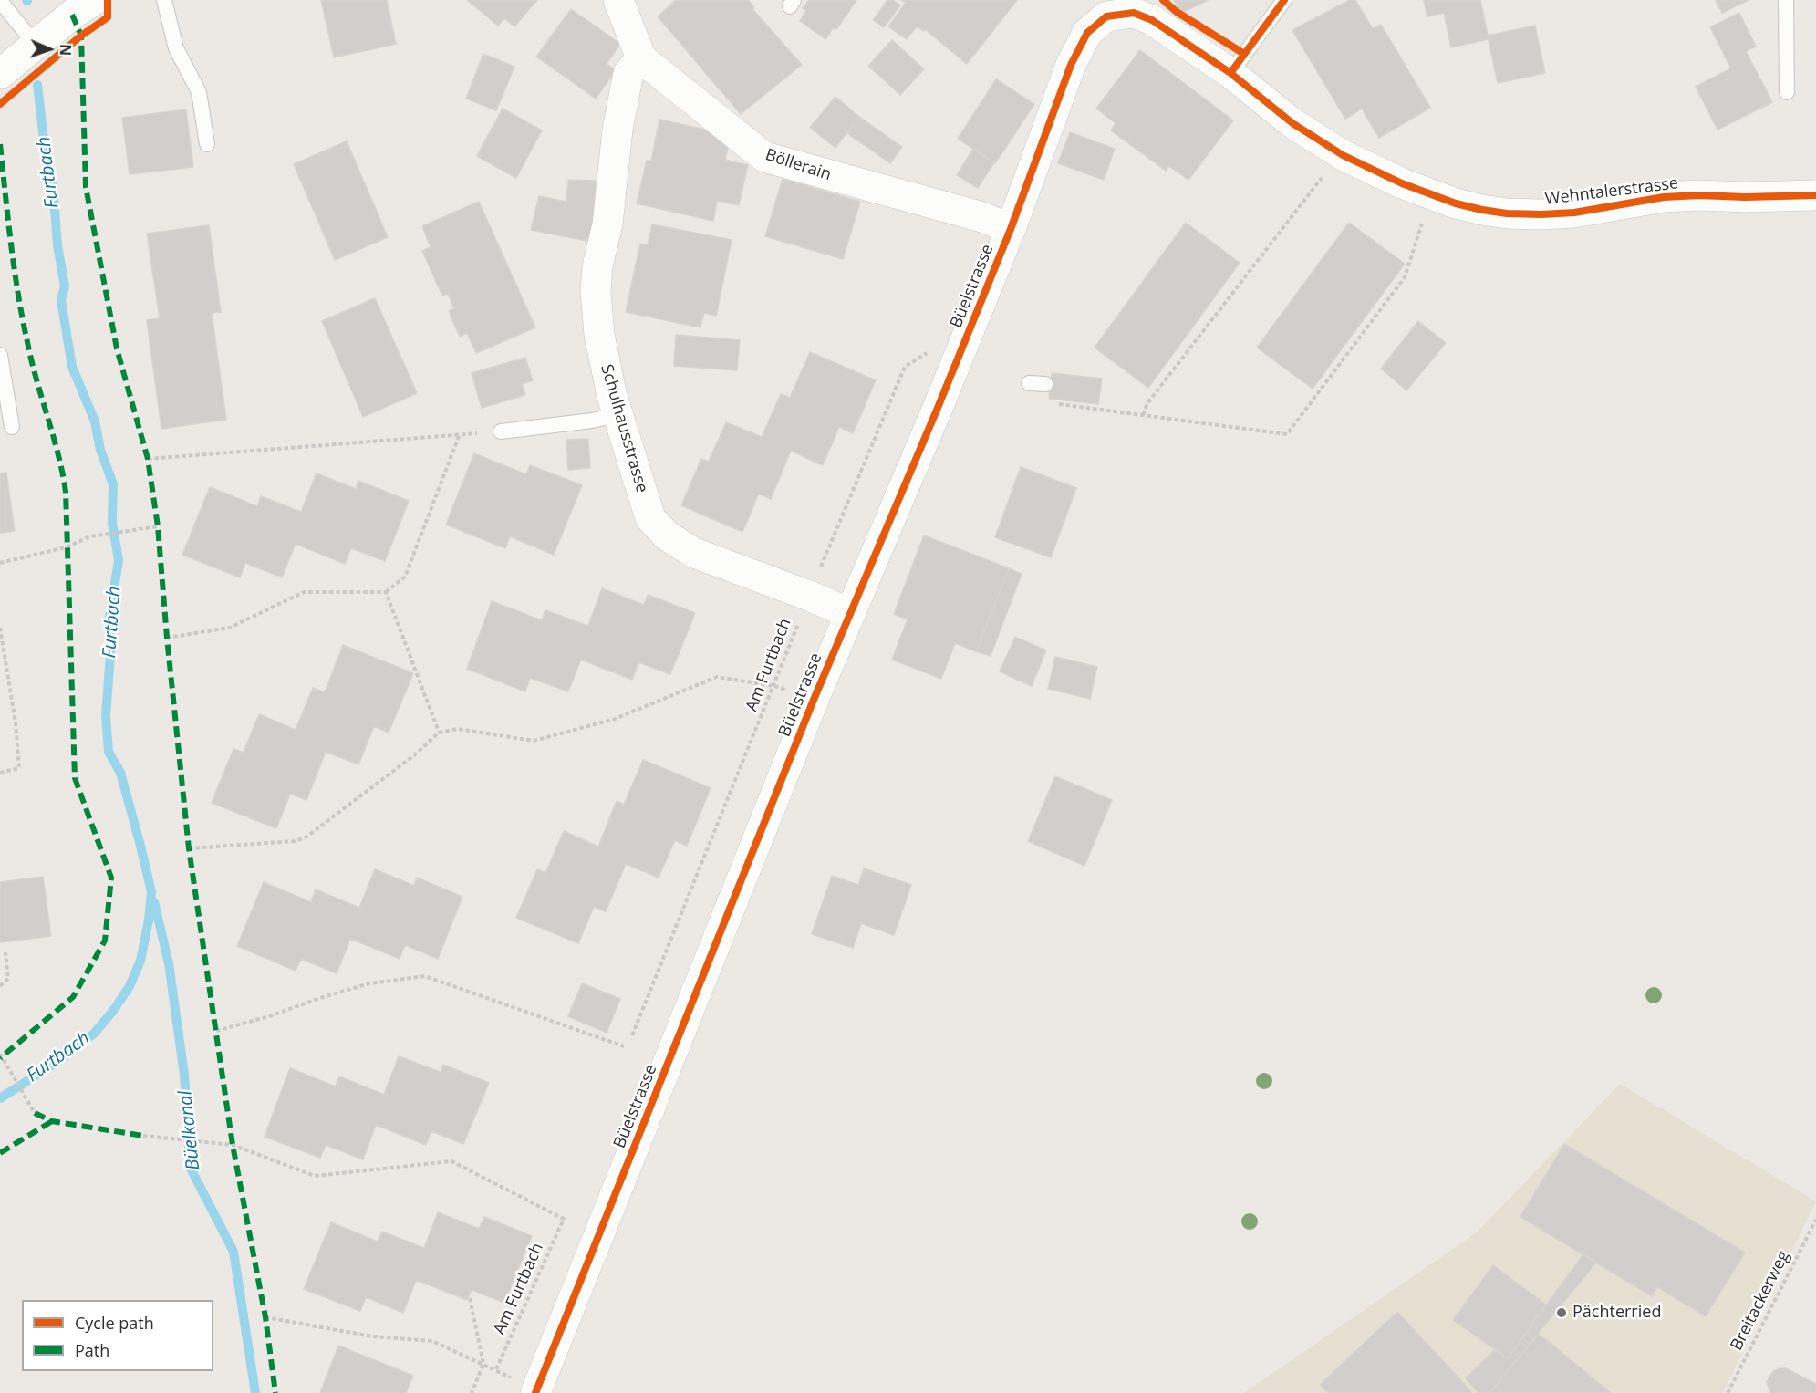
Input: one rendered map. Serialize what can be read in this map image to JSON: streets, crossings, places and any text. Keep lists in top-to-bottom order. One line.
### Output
{"streets":{"street":["Böllerain","Wehntalerstrasse","Büelstrasse","Schulhausstrasse"],"path":["Am Furtbach","Breitackerweg"]},"crossings":[["Böllerain","Büelstrasse"],["Böllerain","Schulhausstrasse"],["Wehntalerstrasse","Büelstrasse"],["Büelstrasse","Schulhausstrasse"],["Büelstrasse","Am Furtbach"],["Schulhausstrasse","Am Furtbach"]],"water":["Furtbach","Büelkanal"],"places":["Pächterried"],"legend":["Cycle path","Path"],"north":"right"}
